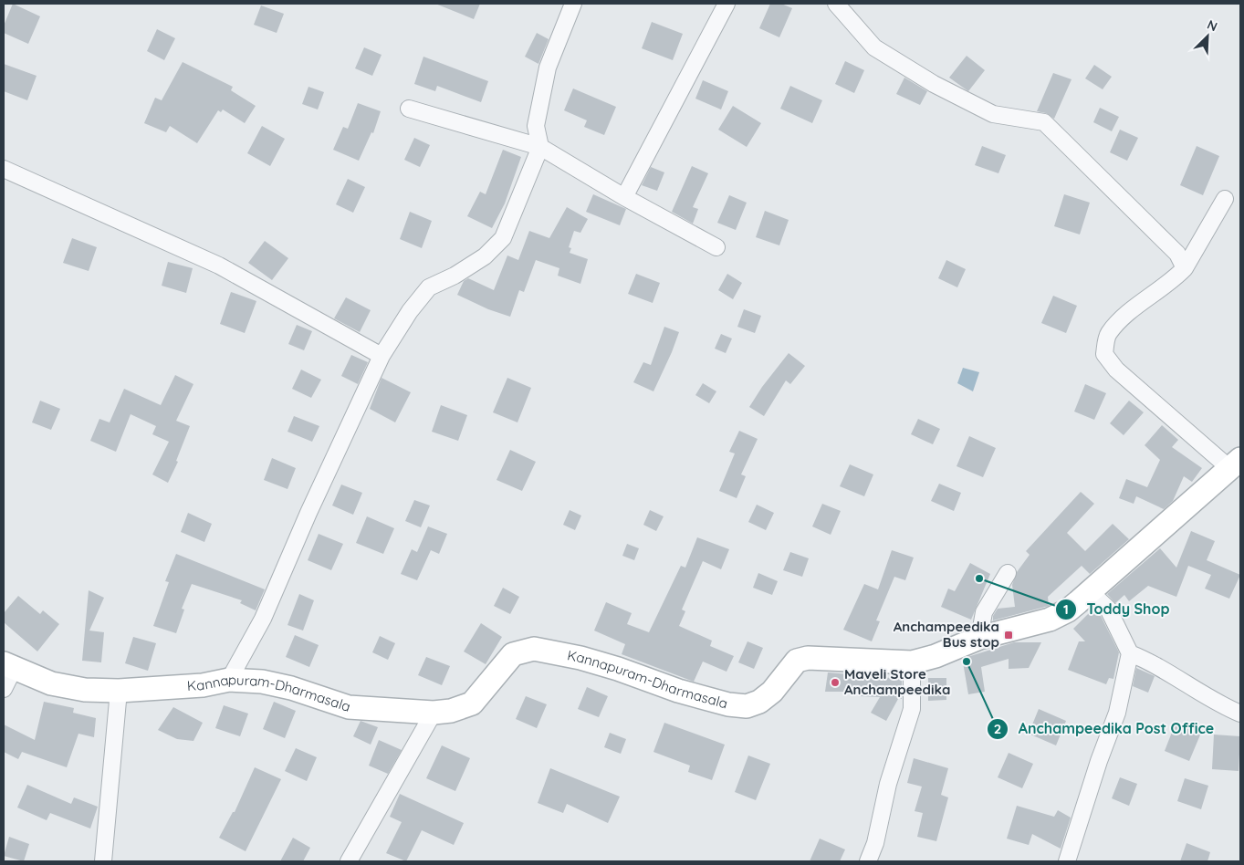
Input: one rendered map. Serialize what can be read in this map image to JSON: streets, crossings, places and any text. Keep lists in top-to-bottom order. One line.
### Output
{"streets":{"main road":["Kannapuram-Dharmasala"]},"places":{"other":["Toddy Shop","Anchampeedika Post Office","Maveli Store Anchampeedika"],"transit":["Anchampeedika Bus stop"]},"north":"top right"}
